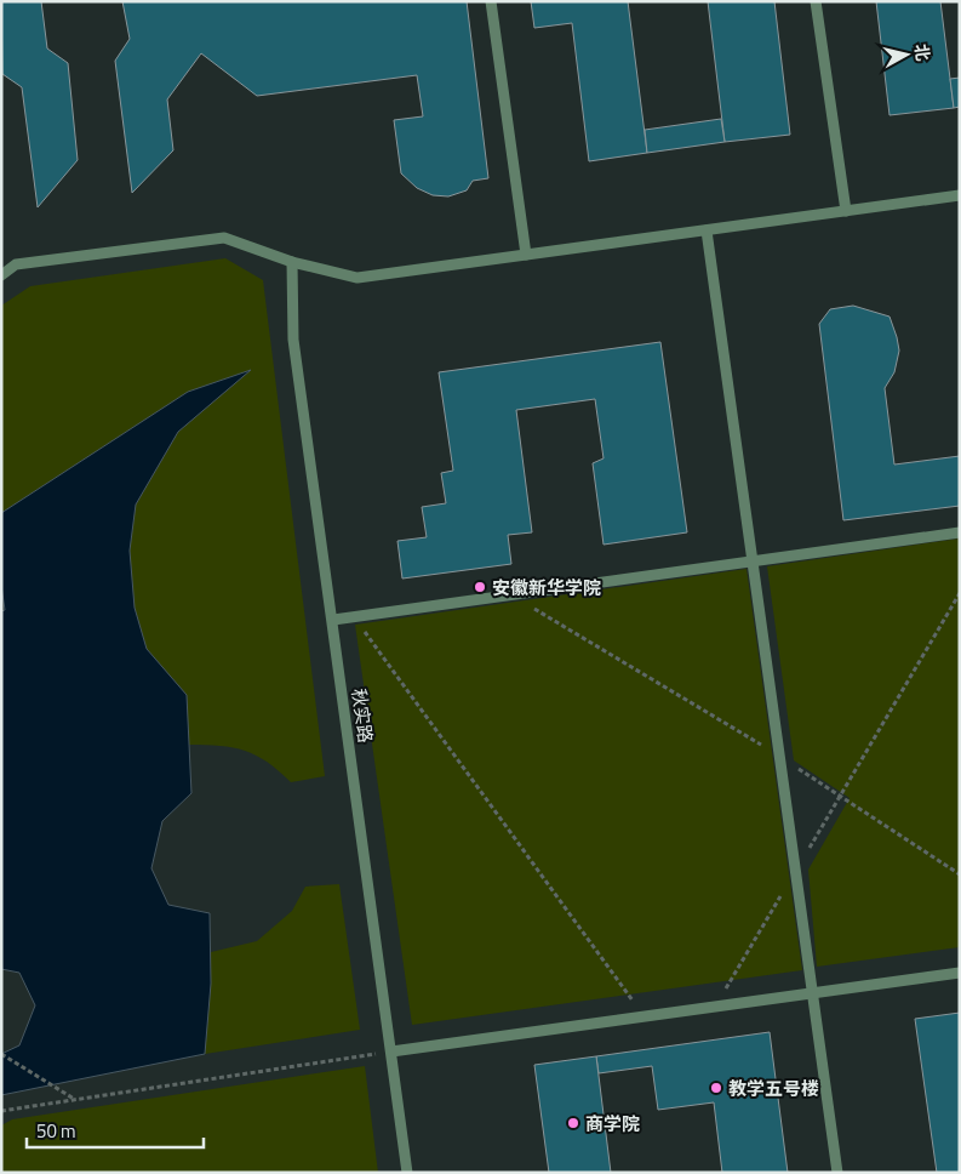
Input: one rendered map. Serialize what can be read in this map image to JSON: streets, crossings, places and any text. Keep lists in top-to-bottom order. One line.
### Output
{"streets":{"lane":["秋实路"]},"places":["安徽新华学院","教学五号楼","商学院"],"scale_bar":"50 m","north":"right"}
